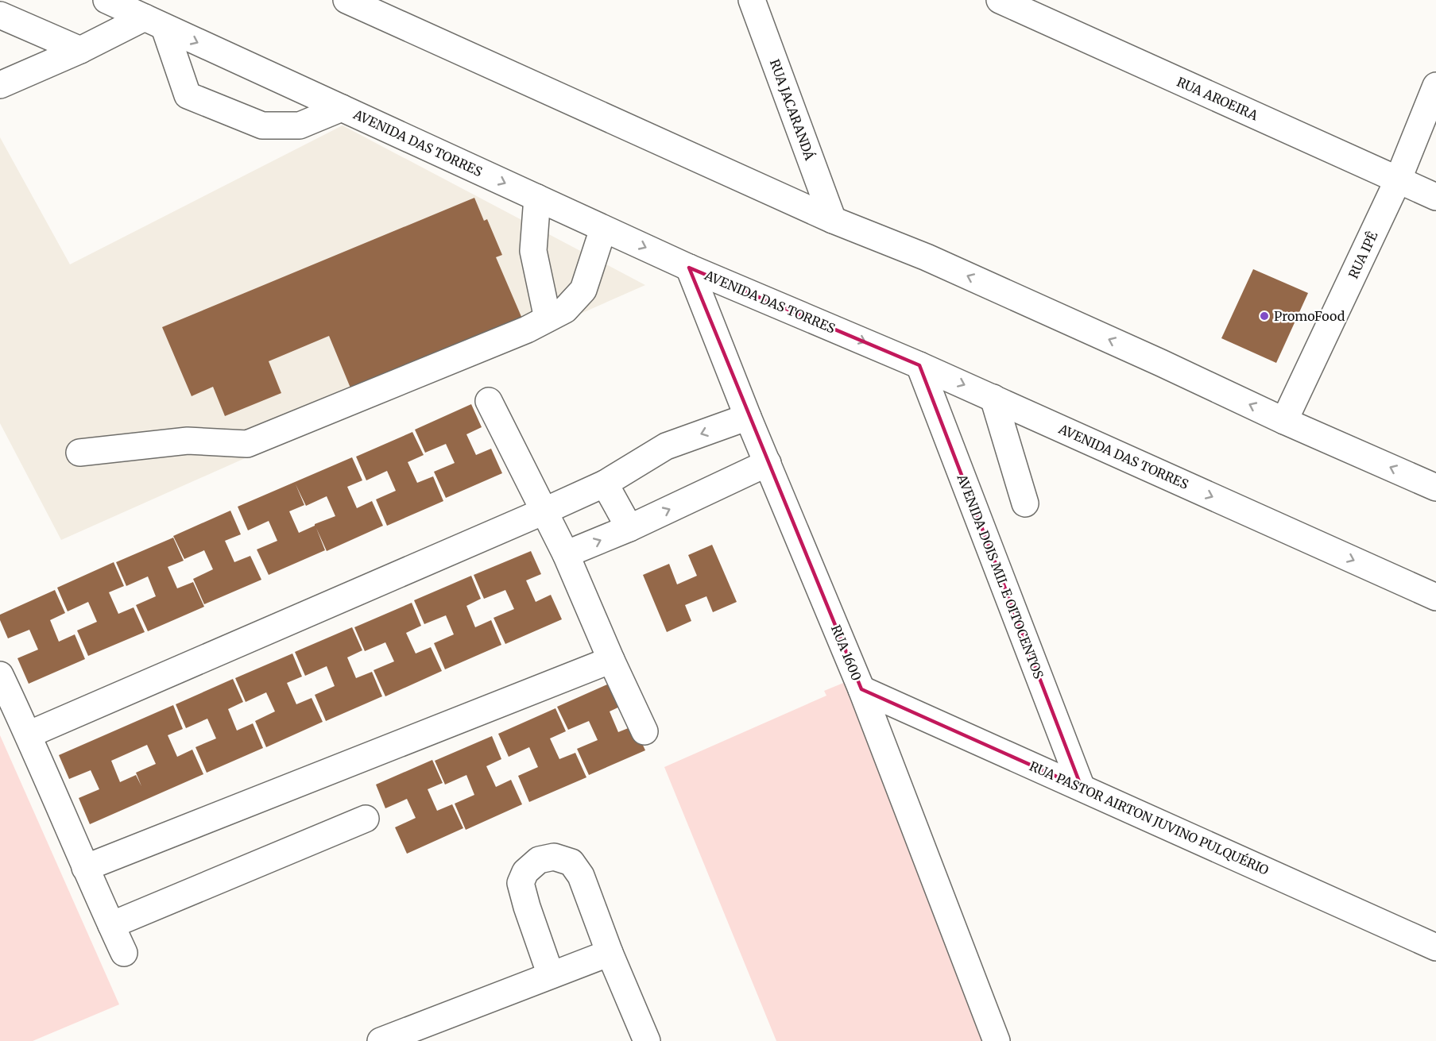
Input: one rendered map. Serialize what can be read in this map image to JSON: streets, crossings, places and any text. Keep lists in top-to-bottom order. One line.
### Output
{"streets":{"street":["RUA AROEIRA","RUA JACARANDÁ","AVENIDA DAS TORRES","RUA IPÊ","AVENIDA DOIS MIL E OITOCENTOS","RUA 1600","RUA PASTOR AIRTON JUVINO PULQUÉRIO"]},"crossings":[["RUA AROEIRA","RUA IPÊ"],["AVENIDA DAS TORRES","AVENIDA DOIS MIL E OITOCENTOS"],["AVENIDA DAS TORRES","RUA 1600"],["AVENIDA DOIS MIL E OITOCENTOS","RUA PASTOR AIRTON JUVINO PULQUÉRIO"],["RUA 1600","RUA PASTOR AIRTON JUVINO PULQUÉRIO"]],"places":["PromoFood"]}
